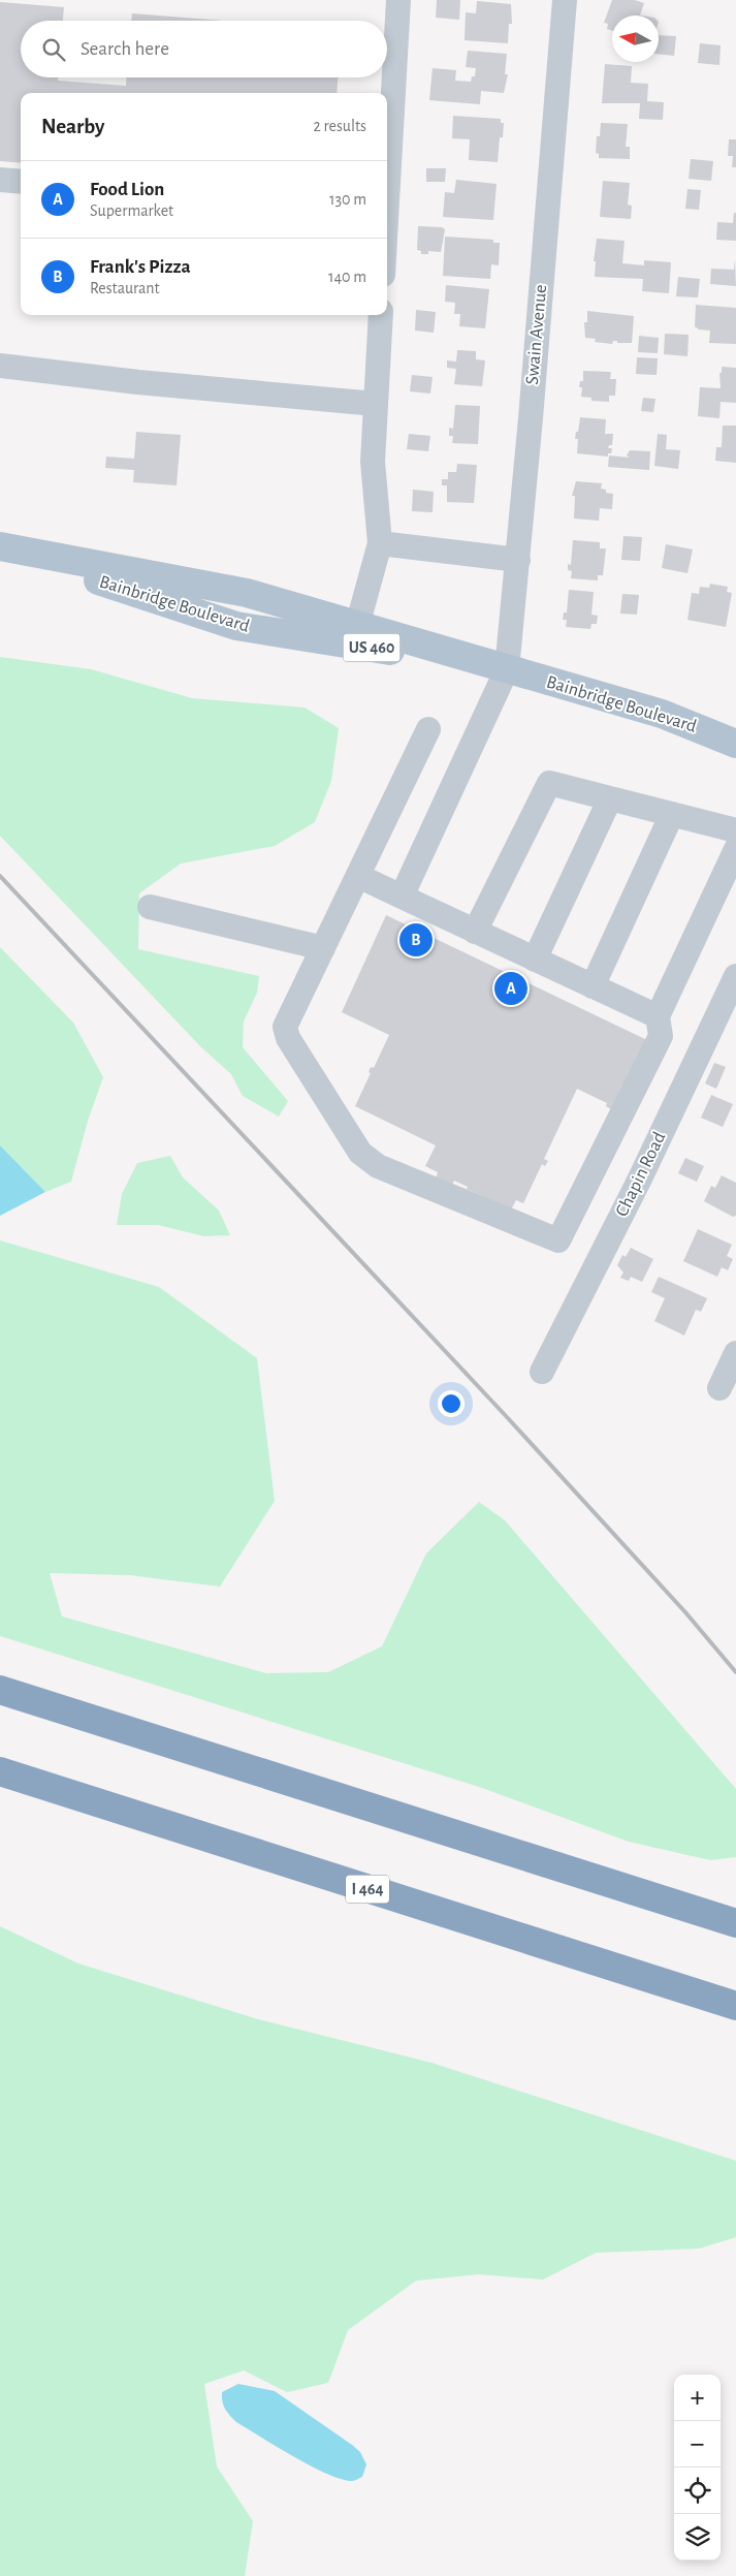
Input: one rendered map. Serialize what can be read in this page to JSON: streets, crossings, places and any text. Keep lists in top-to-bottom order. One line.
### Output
{"streets":{"highway":["I 464"],"main road":["Bainbridge Boulevard","US 460"],"street":["Swain Avenue","Chapin Road"]},"crossings":[["Swain Avenue","Bainbridge Boulevard"]],"north":"left","page":{"search":"Search here","heading":["Nearby","2 results"],"list":[{"mark":"A","name":"Food Lion","note":"Supermarket","value":"130 m"},{"mark":"B","name":"Frank's Pizza","note":"Restaurant","value":"140 m"}],"pins":["B","A"],"map_buttons":["+","−"]}}
